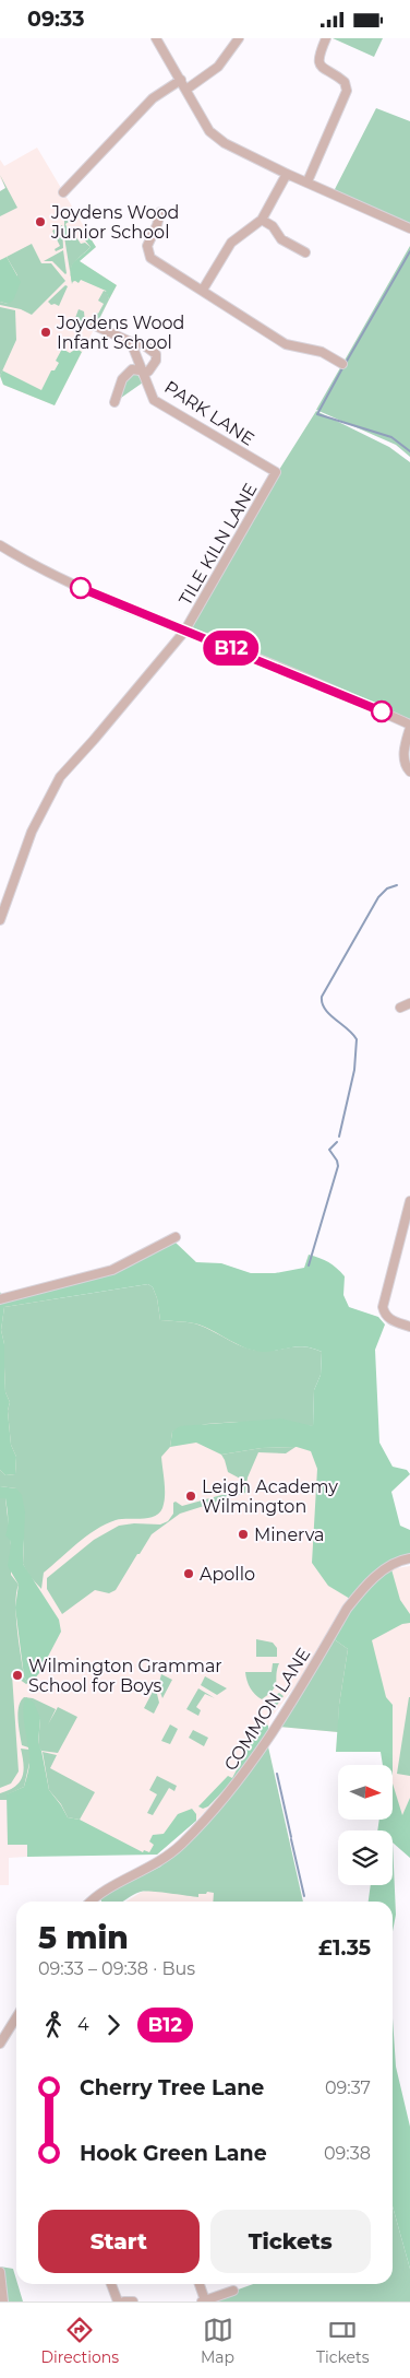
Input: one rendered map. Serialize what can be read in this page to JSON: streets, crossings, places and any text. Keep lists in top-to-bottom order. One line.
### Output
{"streets":{"street":["PARK LANE","TILE KILN LANE","COMMON LANE"]},"crossings":[["PARK LANE","TILE KILN LANE"]],"places":["Joydens Wood Junior School","Joydens Wood Infant School","Leigh Academy Wilmington","Minerva","Apollo","Wilmington Grammar School for Boys"],"lines":["bus line B12"],"north":"right","page":{"status":"09:33","on_map":"B12","heading":["5 min","09:33 – 09:38 · Bus","£1.35"],"legs":["4","B12"],"list":[{"name":"Cherry Tree Lane","value":"09:37"},{"name":"Hook Green Lane","value":"09:38"}],"buttons":["Start","Tickets"],"tabs":["Directions","Map","Tickets"]}}
